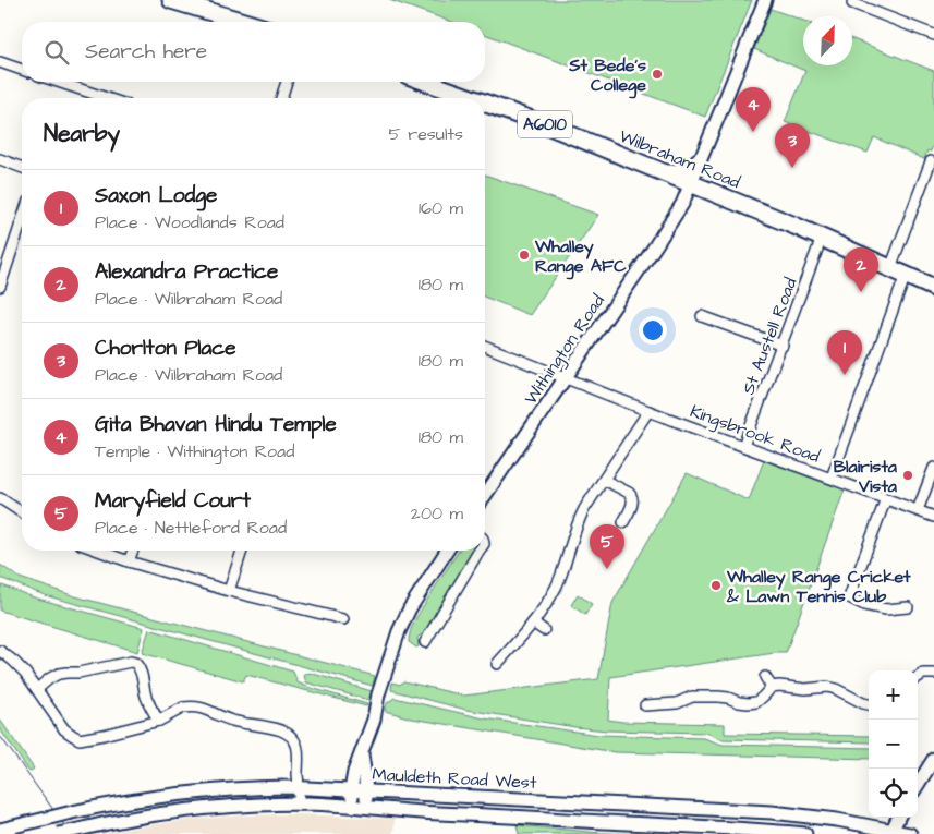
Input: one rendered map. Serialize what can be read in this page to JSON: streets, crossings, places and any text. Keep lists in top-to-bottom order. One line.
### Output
{"streets":{"highway":["A6010","Wilbraham Road"],"street":["St Austell Road","Withington Road","Kingsbrook Road","Mauldeth Road West"]},"crossings":[["Wilbraham Road","St Austell Road"],["Wilbraham Road","Withington Road"],["St Austell Road","Kingsbrook Road"],["Withington Road","Kingsbrook Road"]],"places":["St Bede's College","Whalley Range AFC","Blairista Vista","Whalley Range Cricket & Lawn Tennis Club"],"north":"top right","page":{"search":"Search here","pins":["4","3","2","1","5"],"heading":["Nearby","5 results"],"list":[{"mark":"1","name":"Saxon Lodge","note":"Place · Woodlands Road","value":"160 m"},{"mark":"2","name":"Alexandra Practice","note":"Place · Wilbraham Road","value":"180 m"},{"mark":"3","name":"Chorlton Place","note":"Place · Wilbraham Road","value":"180 m"},{"mark":"4","name":"Gita Bhavan Hindu Temple","note":"Temple · Withington Road","value":"180 m"},{"mark":"5","name":"Maryfield Court","note":"Place · Nettleford Road","value":"200 m"}],"map_buttons":["+","−"]}}
